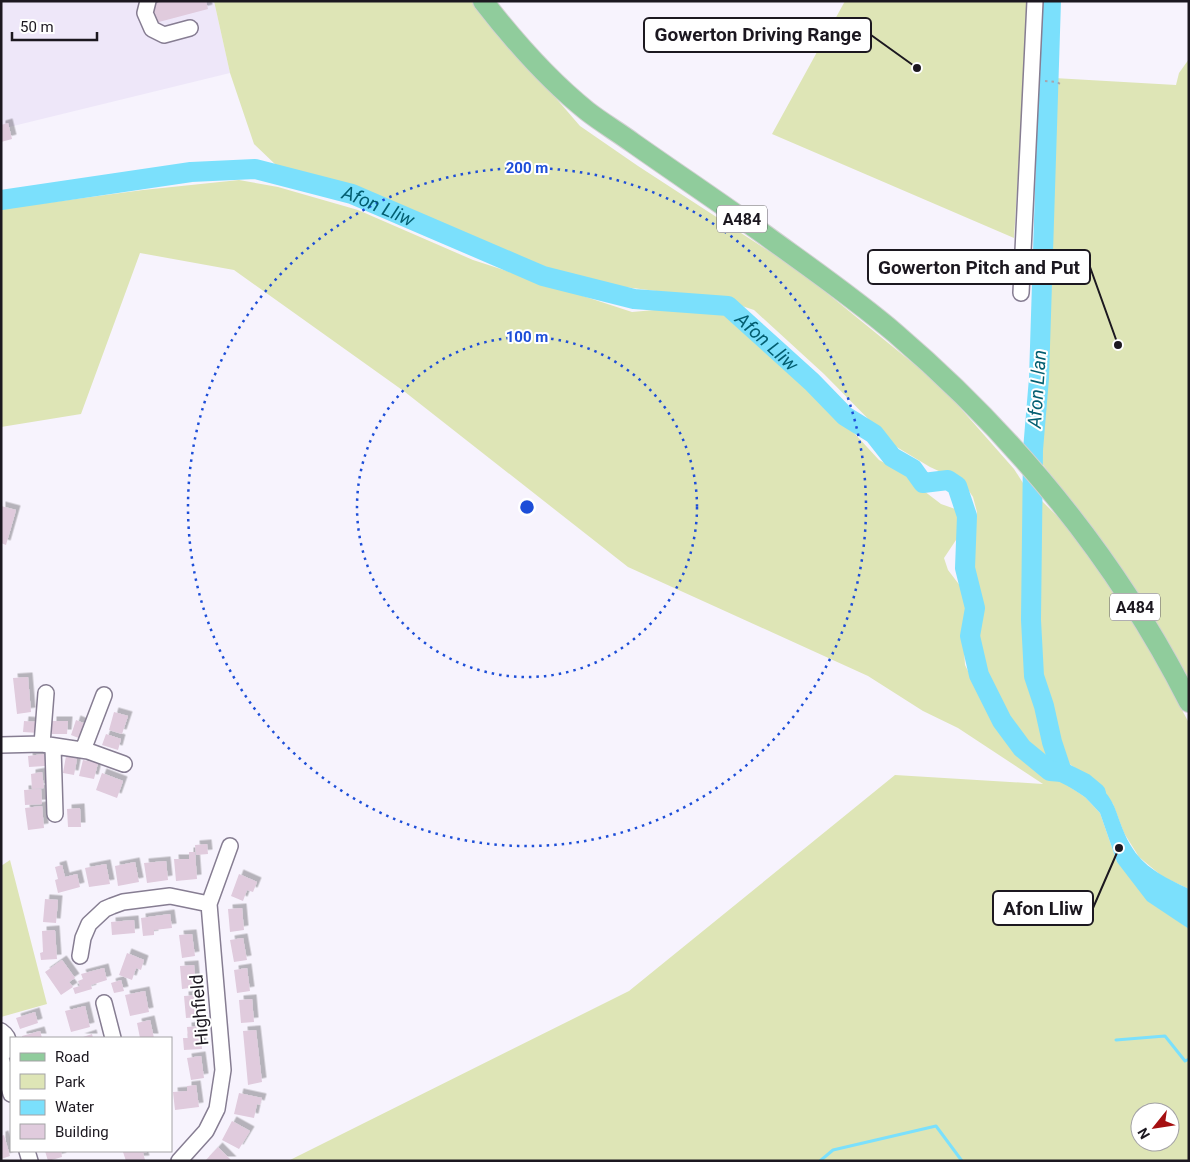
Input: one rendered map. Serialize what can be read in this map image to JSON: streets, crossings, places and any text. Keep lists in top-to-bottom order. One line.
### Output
{"streets":{"main road":["A484"],"street":["Highfield"]},"water":["Afon Lliw","Afon Llan"],"places":["Gowerton Driving Range","Gowerton Pitch and Put","Afon Lliw"],"legend":["Road","Park","Water","Building"],"scale_bar":"50 m","north":"bottom left","rings":["200 m","100 m"]}
